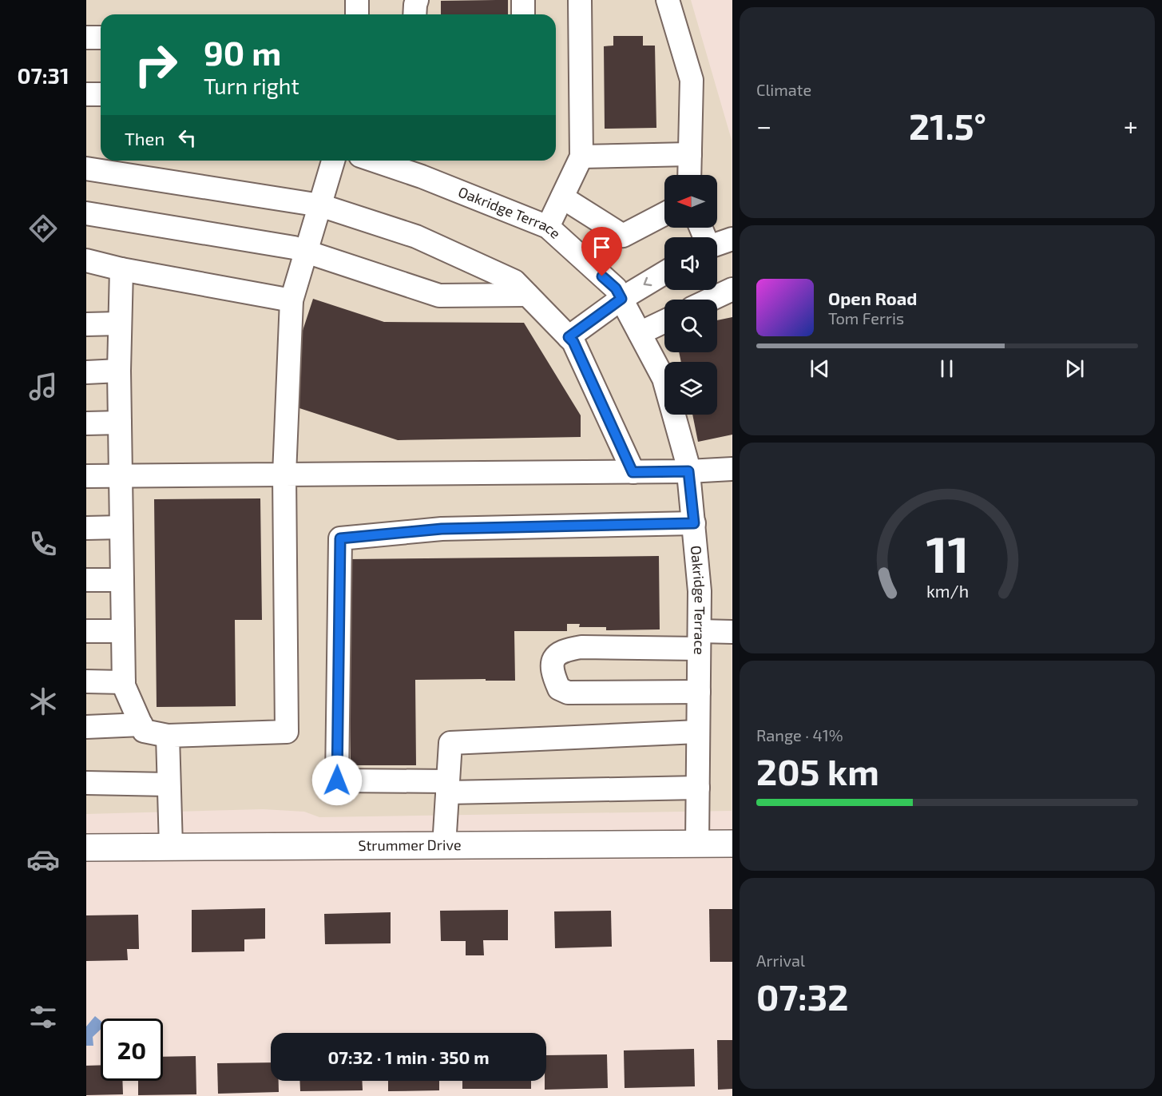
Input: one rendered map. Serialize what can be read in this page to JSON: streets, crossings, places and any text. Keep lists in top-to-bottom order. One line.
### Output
{"streets":{"main road":["Strummer Drive"],"street":["Oakridge Terrace"]},"crossings":[["Oakridge Terrace","Strummer Drive"]],"north":"left","page":{"tabs":"07:31","tile":["Climate",["Range · 41%","205 km"],["Arrival","07:32"]],"turn":["90 m","Turn right"],"heat":["−","21.5°","+"],"then":"Then","song":["Open Road","Tom Ferris"],"limit":"20","trip":"07:32 · 1 min · 350 m","gauge":["11","km/h"]}}
